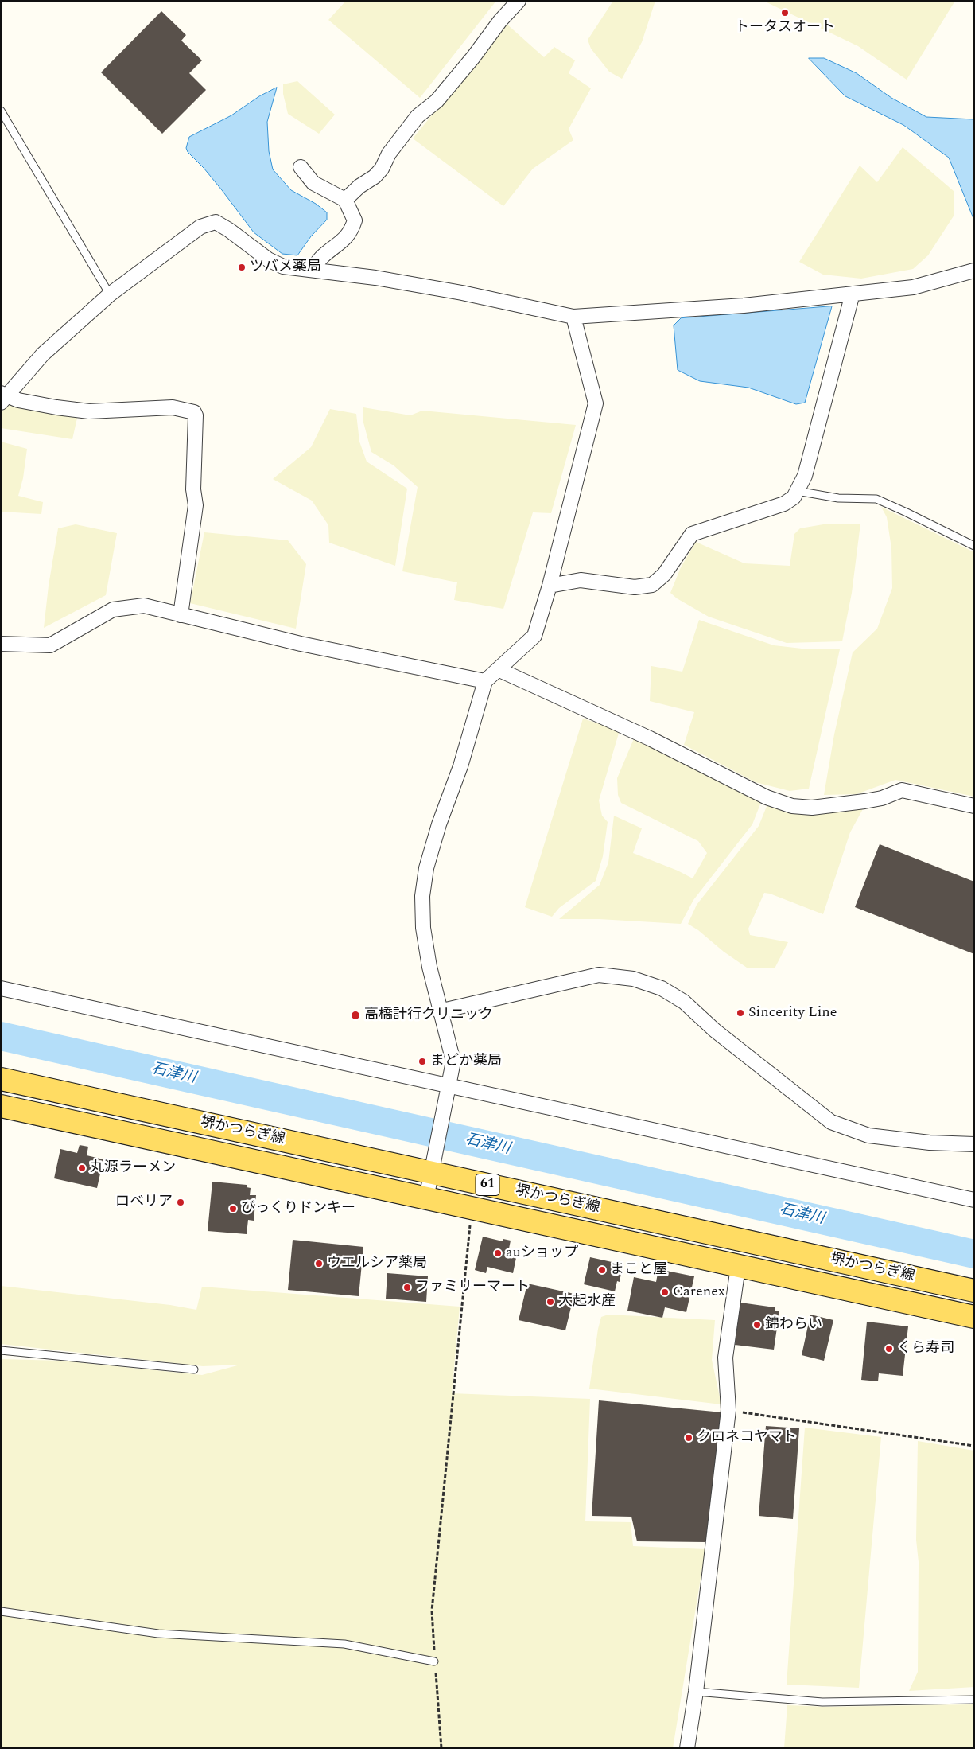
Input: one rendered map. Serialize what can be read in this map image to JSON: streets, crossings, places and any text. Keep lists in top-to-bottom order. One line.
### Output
{"streets":{"main road":["堺かつらぎ線","61"]},"water":["石津川"],"places":["トータスオート","ツバメ薬局","Sincerity Line","高橋計行クリニック","まどか薬局","丸源ラーメン","ロベリア","びっくりドンキー","auショップ","ウエルシア薬局","まこと屋","ファミリーマート","Carenex","大起水産","錦わらい","くら寿司","クロネコヤマト"]}
